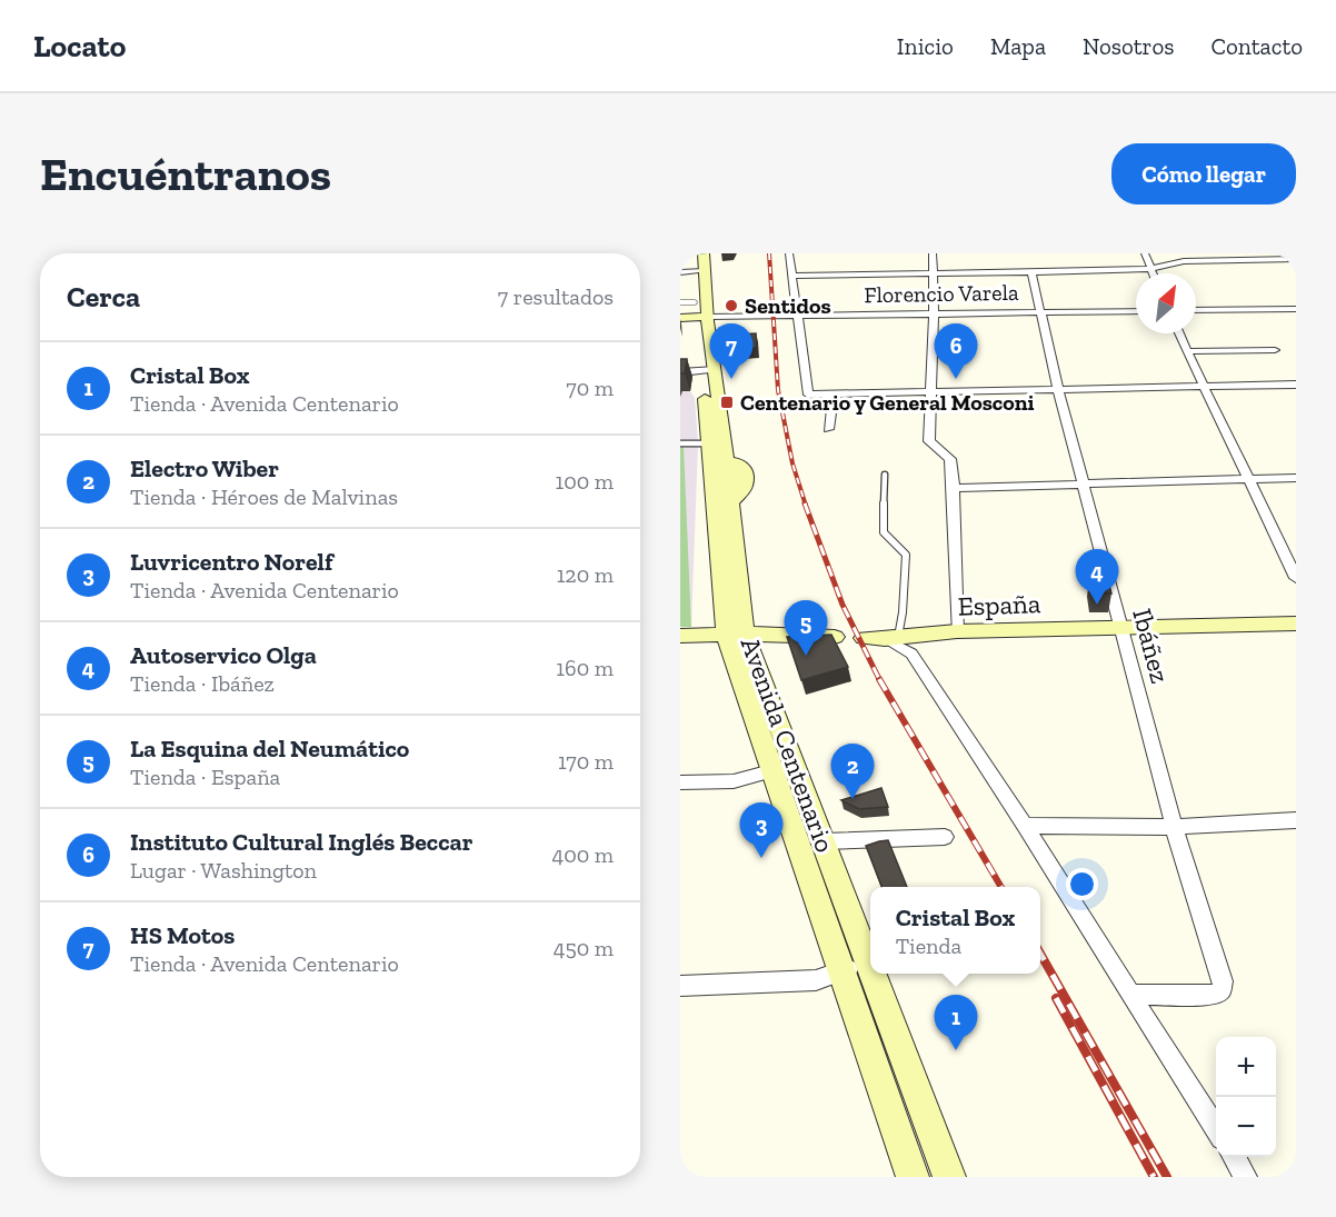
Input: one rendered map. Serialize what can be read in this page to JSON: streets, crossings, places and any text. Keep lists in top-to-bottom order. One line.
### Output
{"streets":{"main road":["España","Avenida Centenario"],"street":["Florencio Varela","Ibáñez"]},"crossings":[["Florencio Varela","Ibáñez"],["Florencio Varela","Avenida Centenario"],["España","Ibáñez"]],"places":{"other":["Sentidos"],"transit":["Centenario y General Mosconi"]},"north":"top right","page":{"header":"Locato","nav":["Inicio","Mapa","Nosotros","Contacto"],"buttons":"Cómo llegar","title":"Encuéntranos","heading":["Cerca","7 resultados"],"pins":["6","7","4","5","2","3","1"],"list":[{"mark":"1","name":"Cristal Box","note":"Tienda · Avenida Centenario","value":"70 m"},{"mark":"2","name":"Electro Wiber","note":"Tienda · Héroes de Malvinas","value":"100 m"},{"mark":"3","name":"Luvricentro Norelf","note":"Tienda · Avenida Centenario","value":"120 m"},{"mark":"4","name":"Autoservico Olga","note":"Tienda · Ibáñez","value":"160 m"},{"mark":"5","name":"La Esquina del Neumático","note":"Tienda · España","value":"170 m"},{"mark":"6","name":"Instituto Cultural Inglés Beccar","note":"Lugar · Washington","value":"400 m"},{"mark":"7","name":"HS Motos","note":"Tienda · Avenida Centenario","value":"450 m"}],"popup":["Cristal Box","Tienda"],"map_buttons":["+","−"]}}
